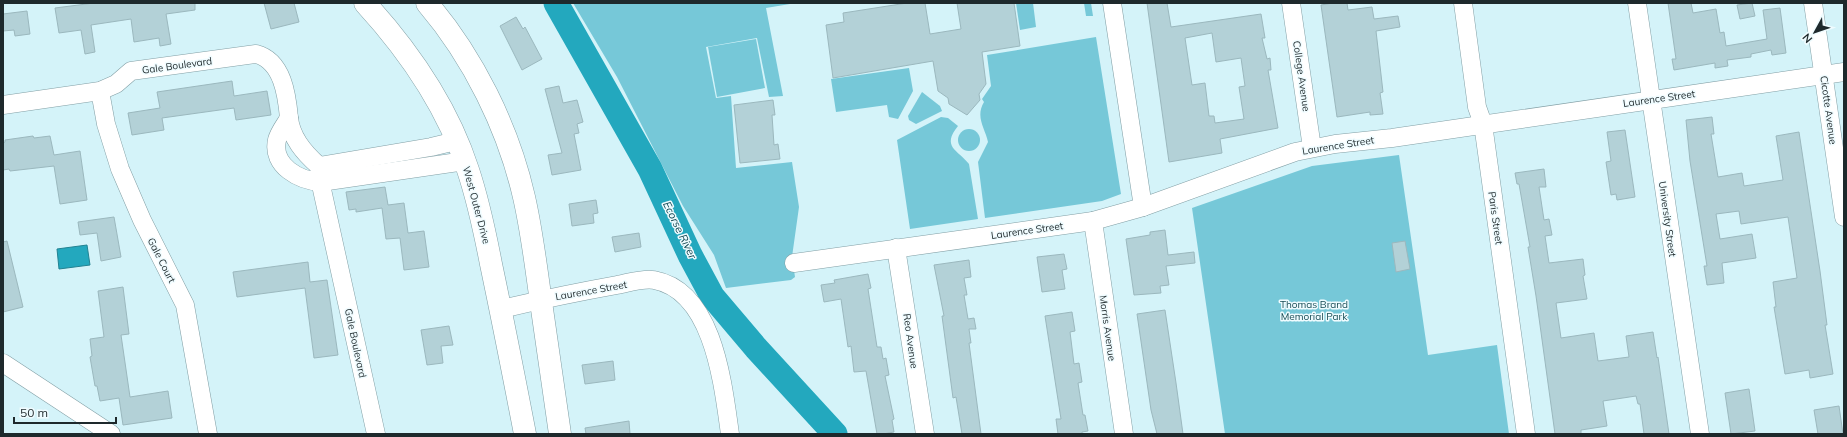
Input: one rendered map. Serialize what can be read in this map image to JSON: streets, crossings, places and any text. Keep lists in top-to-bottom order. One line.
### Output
{"streets":{"main road":["West Outer Drive"],"street":["Gale Boulevard","College Avenue","Laurence Street","Cicotte Avenue","Paris Street","University Street","Gale Court","Morris Avenue","Reo Avenue"]},"crossings":[["Gale Boulevard","Gale Court"],["College Avenue","Laurence Street"],["Laurence Street","Cicotte Avenue"],["Laurence Street","West Outer Drive"],["Laurence Street","Paris Street"],["Laurence Street","University Street"],["Laurence Street","Morris Avenue"],["Laurence Street","Reo Avenue"]],"water":["Ecorse River"],"parks":["Thomas Brand Memorial Park"],"scale_bar":"50 m","north":"bottom left"}
